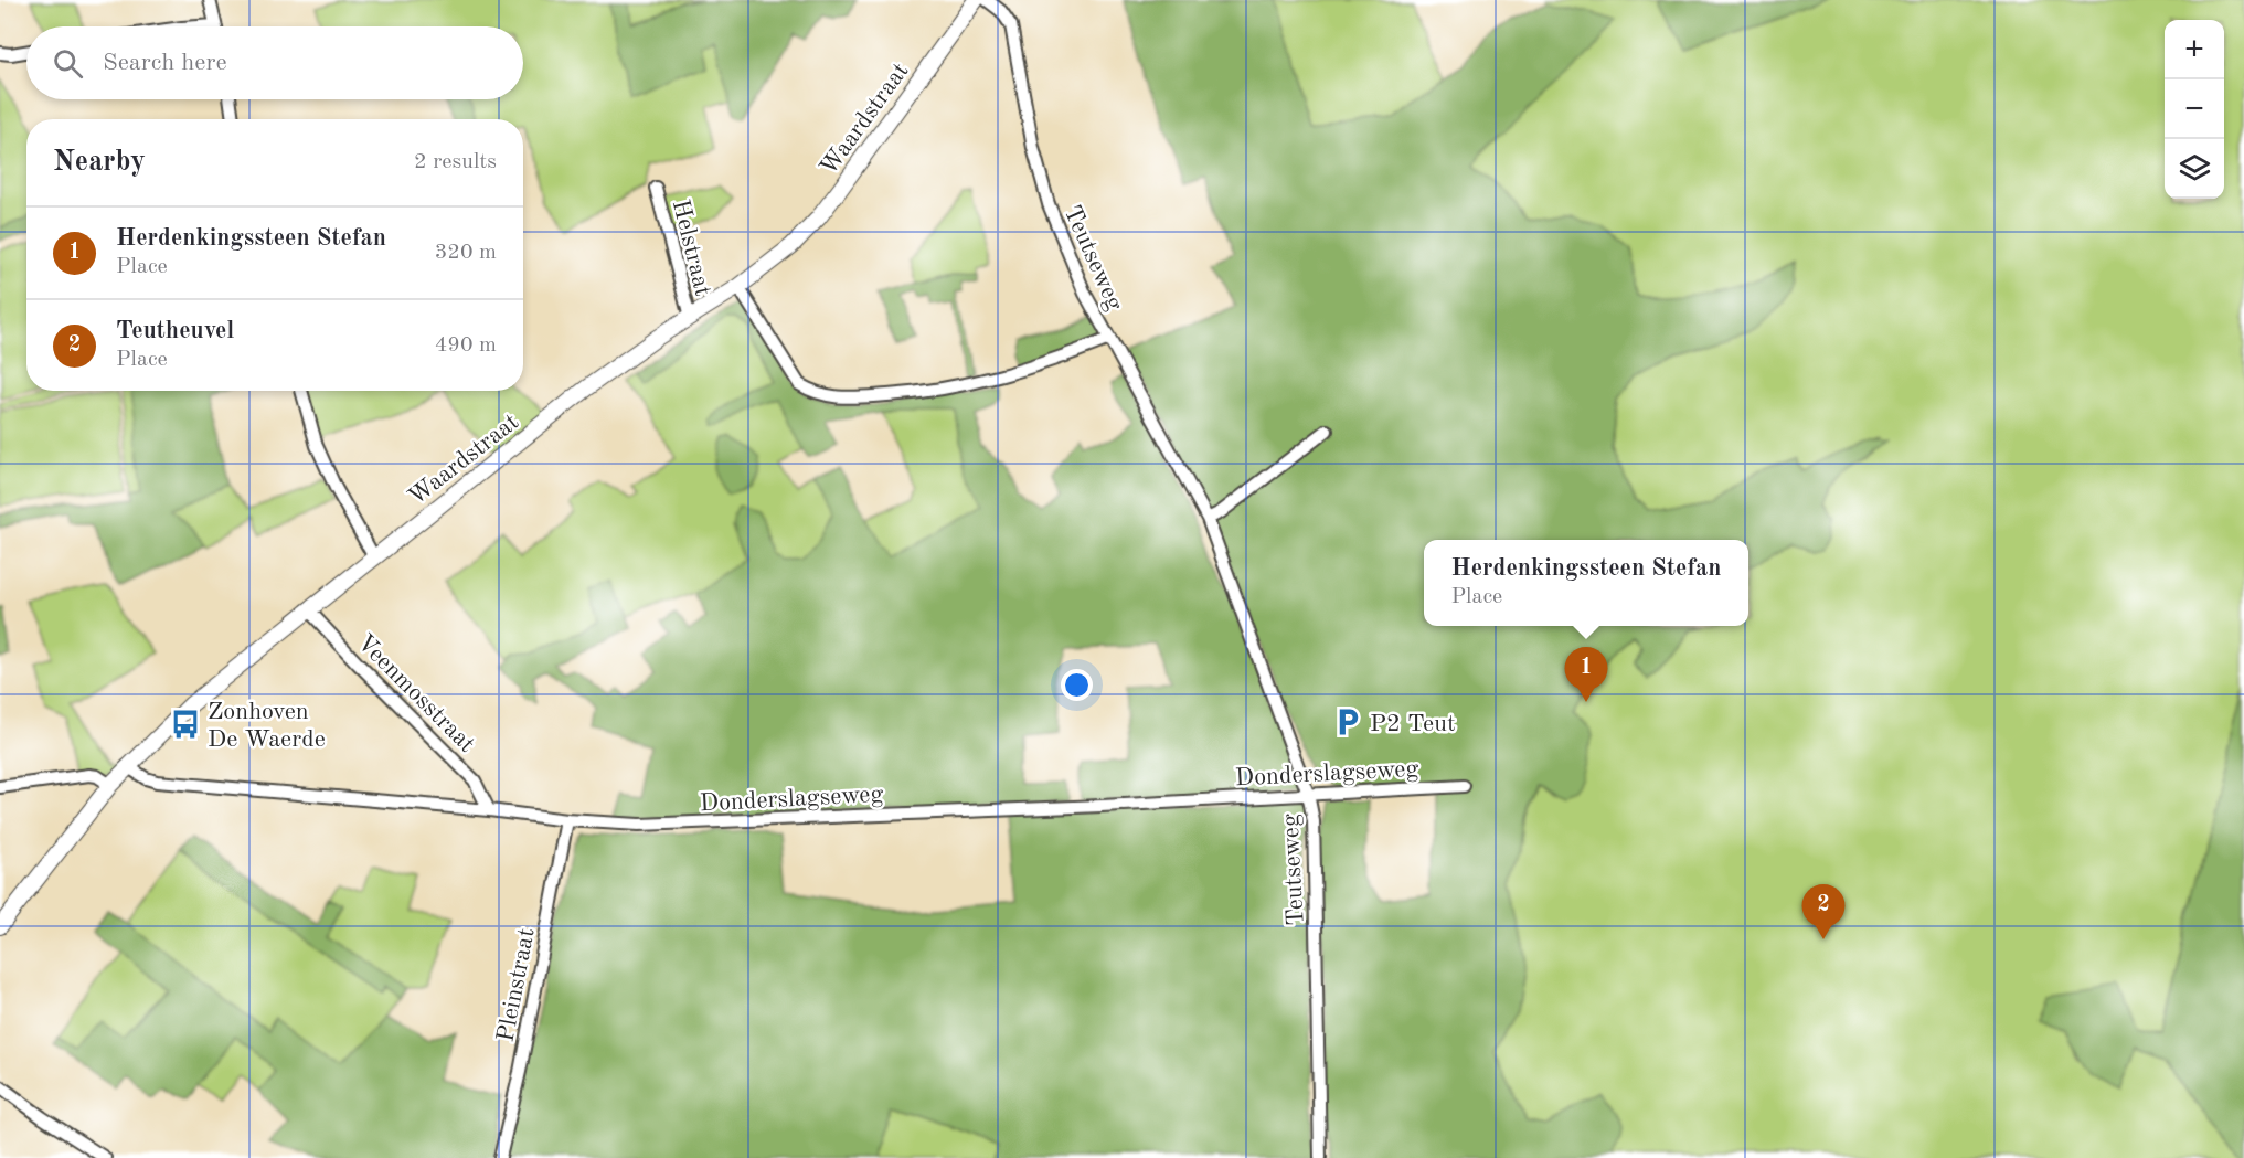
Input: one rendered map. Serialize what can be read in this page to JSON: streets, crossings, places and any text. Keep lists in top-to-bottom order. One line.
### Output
{"streets":{"street":["Waardstraat","Helstraat","Teutseweg","Veenmosstraat","Donderslagseweg","Pleinstraat"]},"crossings":[["Waardstraat","Helstraat"],["Waardstraat","Veenmosstraat"],["Waardstraat","Donderslagseweg"],["Teutseweg","Donderslagseweg"],["Veenmosstraat","Donderslagseweg"],["Donderslagseweg","Pleinstraat"]],"places":{"parking":["P2 Teut"],"bus stop":["Zonhoven De Waerde"]},"page":{"map_buttons":["+","−"],"search":"Search here","heading":["Nearby","2 results"],"list":[{"mark":"1","name":"Herdenkingssteen Stefan","note":"Place","value":"320 m"},{"mark":"2","name":"Teutheuvel","note":"Place","value":"490 m"}],"popup":["Herdenkingssteen Stefan","Place"],"pins":["1","2"]}}
